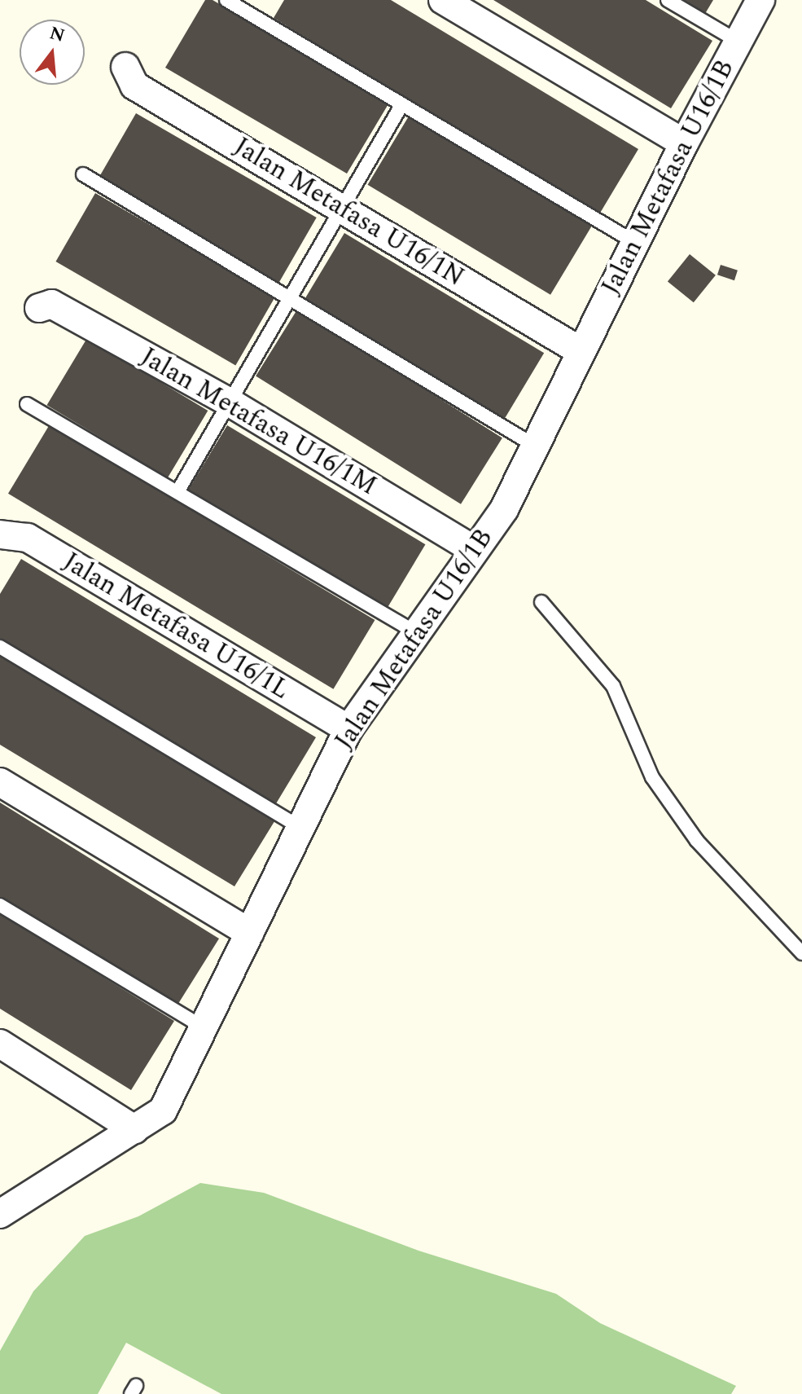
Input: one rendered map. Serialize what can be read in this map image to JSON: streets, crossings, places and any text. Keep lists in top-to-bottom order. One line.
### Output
{"streets":{"street":["Jalan Metafasa U16/1B","Jalan Metafasa U16/1N","Jalan Metafasa U16/1M","Jalan Metafasa U16/1L"]},"crossings":[["Jalan Metafasa U16/1B","Jalan Metafasa U16/1N"],["Jalan Metafasa U16/1B","Jalan Metafasa U16/1M"],["Jalan Metafasa U16/1B","Jalan Metafasa U16/1L"]],"north":"top"}
